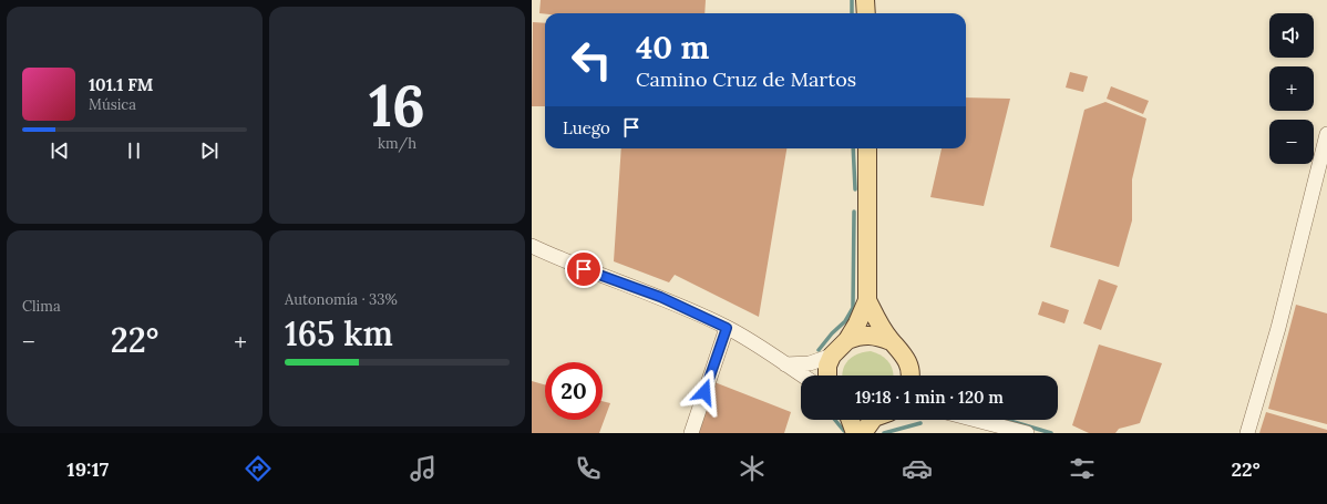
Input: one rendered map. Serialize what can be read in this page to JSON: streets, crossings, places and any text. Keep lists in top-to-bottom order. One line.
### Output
{"page":{"tile":[["16","km/h"],"Clima",["Autonomía · 33%","165 km"]],"map_buttons":["+","−"],"turn":["40 m","Camino Cruz de Martos"],"song":["101.1 FM","Música"],"then":"Luego","heat":["−","22°","+"],"limit":"20","trip":"19:18 · 1 min · 120 m","tabs":["19:17","22°"]}}
